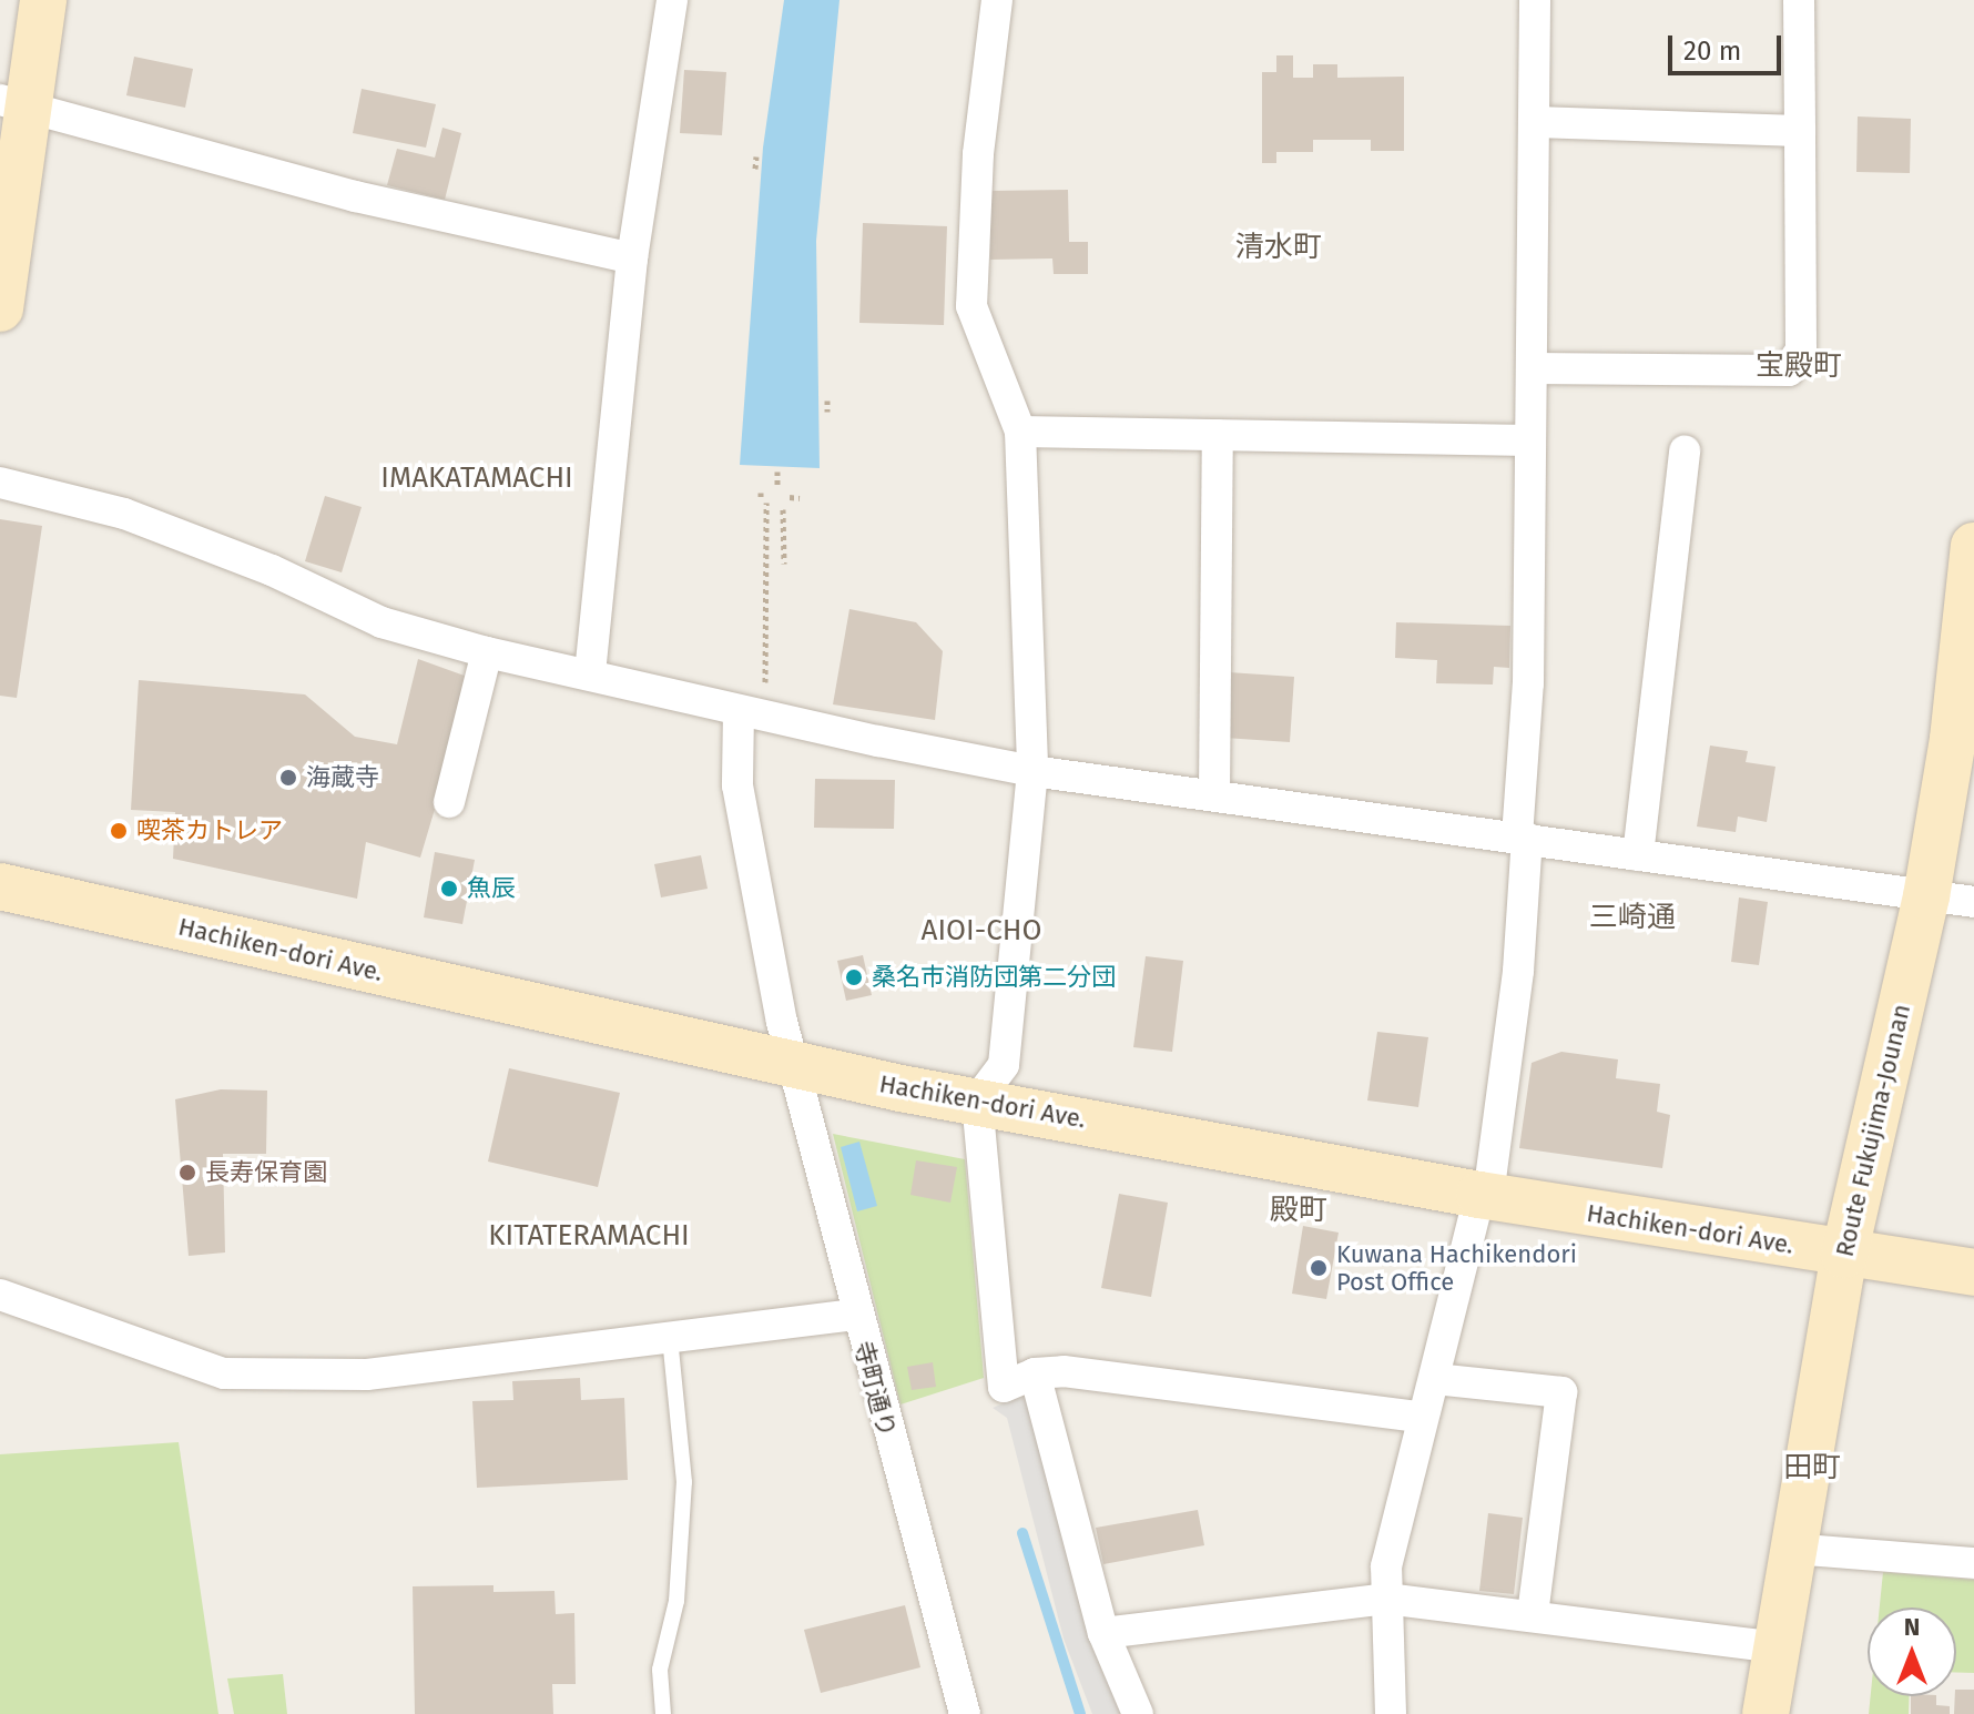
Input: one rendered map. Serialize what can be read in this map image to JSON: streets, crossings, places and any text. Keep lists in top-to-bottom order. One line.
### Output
{"streets":{"street":["Hachiken-dori Ave.","Route Fukujima-Jounan","寺町通り"]},"crossings":[["Hachiken-dori Ave.","Route Fukujima-Jounan"],["Hachiken-dori Ave.","寺町通り"]],"districts":["清水町","宝殿町","IMAKATAMACHI","三崎通","AIOI-CHO","殿町","KITATERAMACHI","田町"],"places":["海蔵寺","喫茶カトレア","魚辰","桑名市消防団第二分団","長寿保育園","Kuwana Hachikendori Post Office"],"scale_bar":"20 m","north":"top"}
